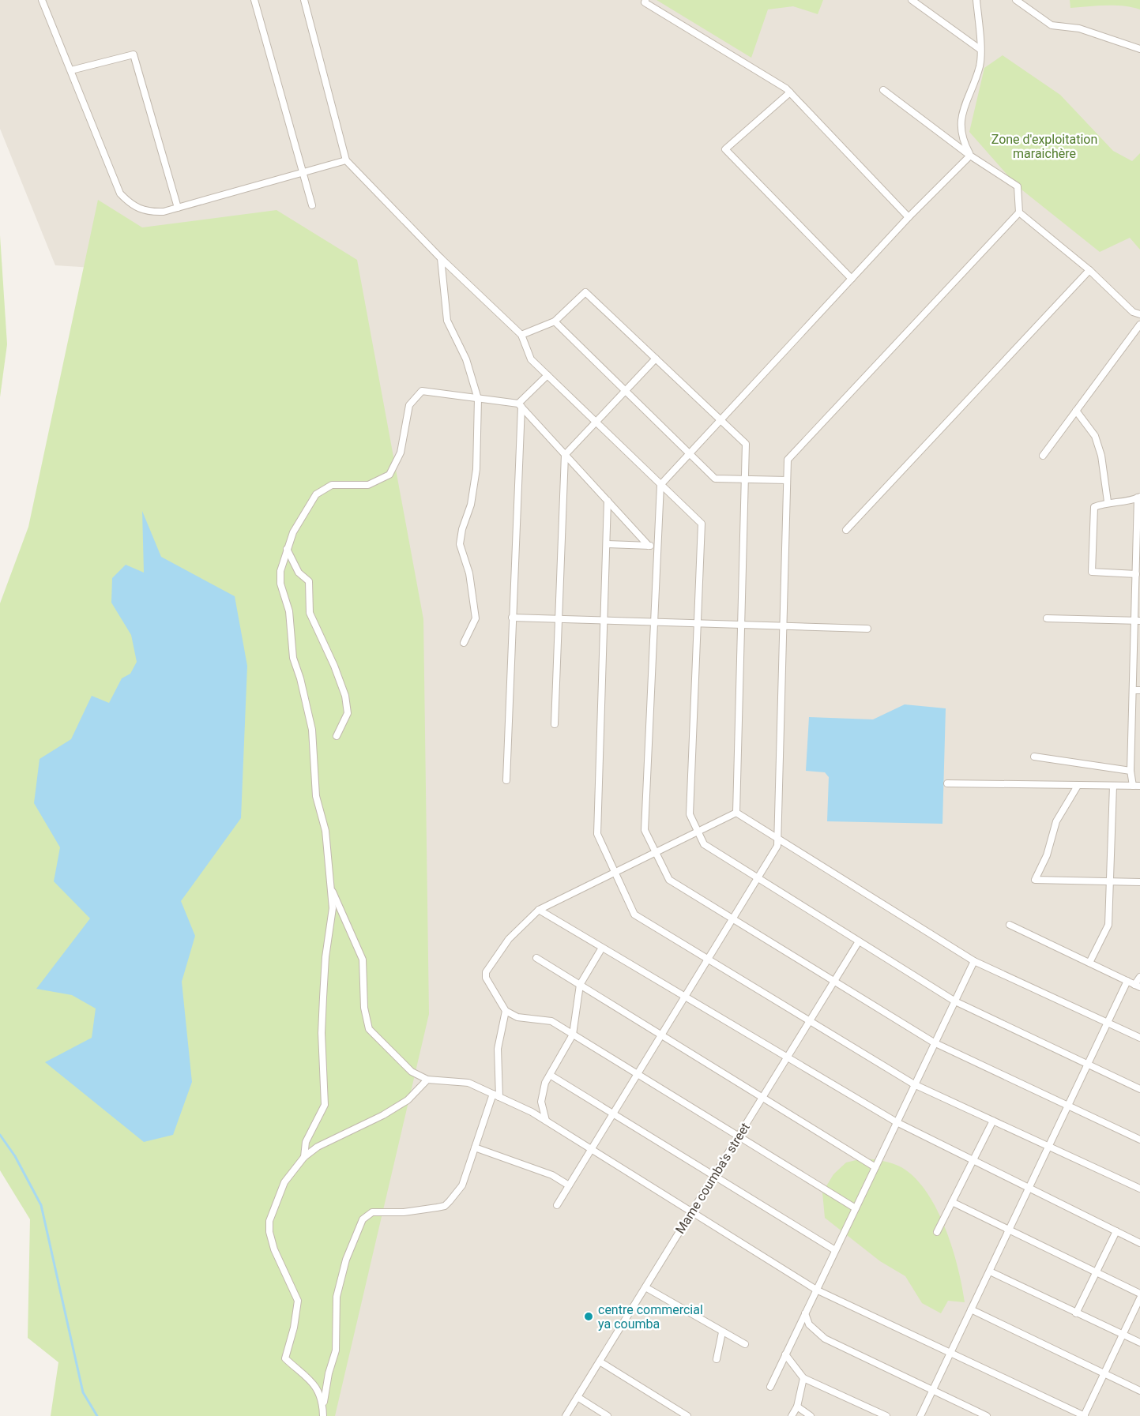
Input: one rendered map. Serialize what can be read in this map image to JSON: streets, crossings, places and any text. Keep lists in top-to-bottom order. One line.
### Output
{"streets":{"street":["Mame coumba's street"]},"parks":["Zone d'exploitation maraichère"],"places":["centre commercial ya coumba"]}
